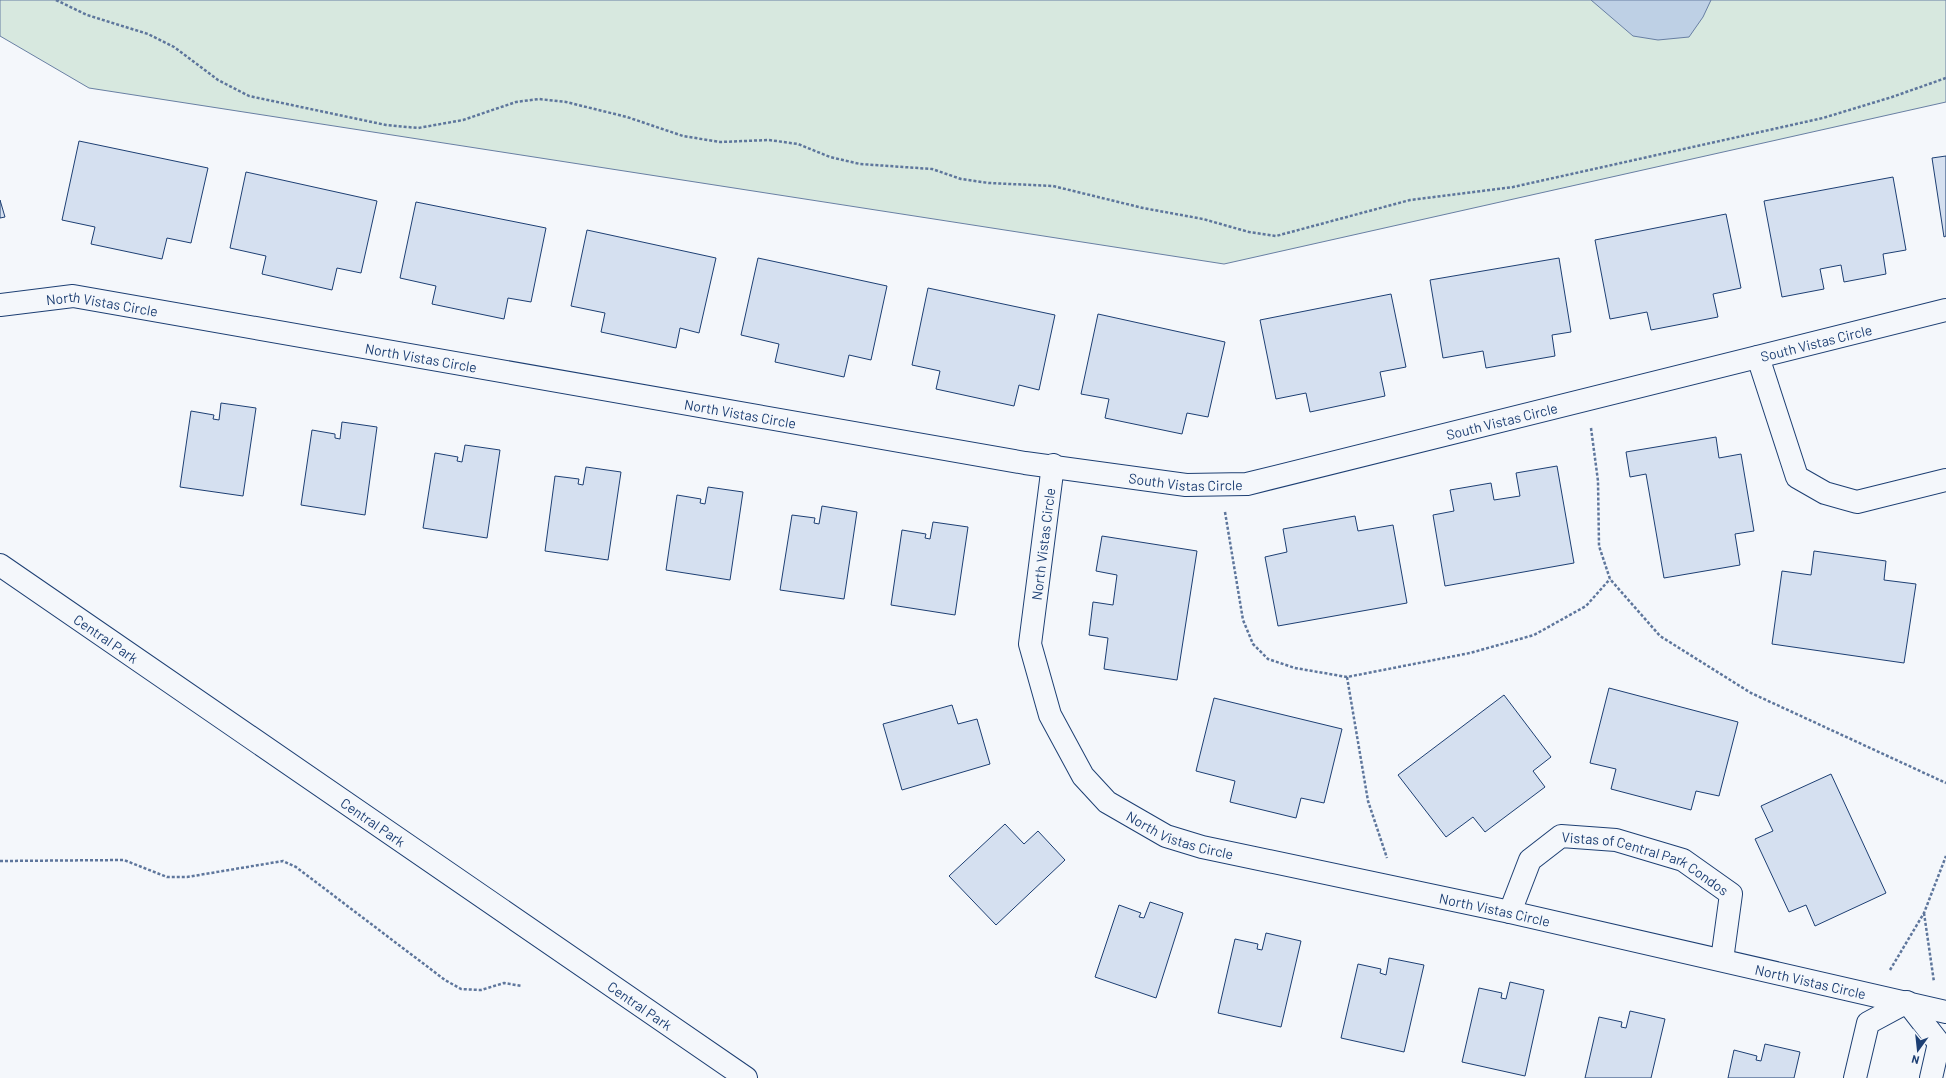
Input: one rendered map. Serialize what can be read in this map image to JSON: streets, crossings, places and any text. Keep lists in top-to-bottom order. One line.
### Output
{"streets":{"street":["North Vistas Circle","South Vistas Circle","Central Park","Vistas of Central Park Condos"]},"crossings":[["North Vistas Circle","South Vistas Circle"],["North Vistas Circle","Vistas of Central Park Condos"]],"north":"bottom"}
